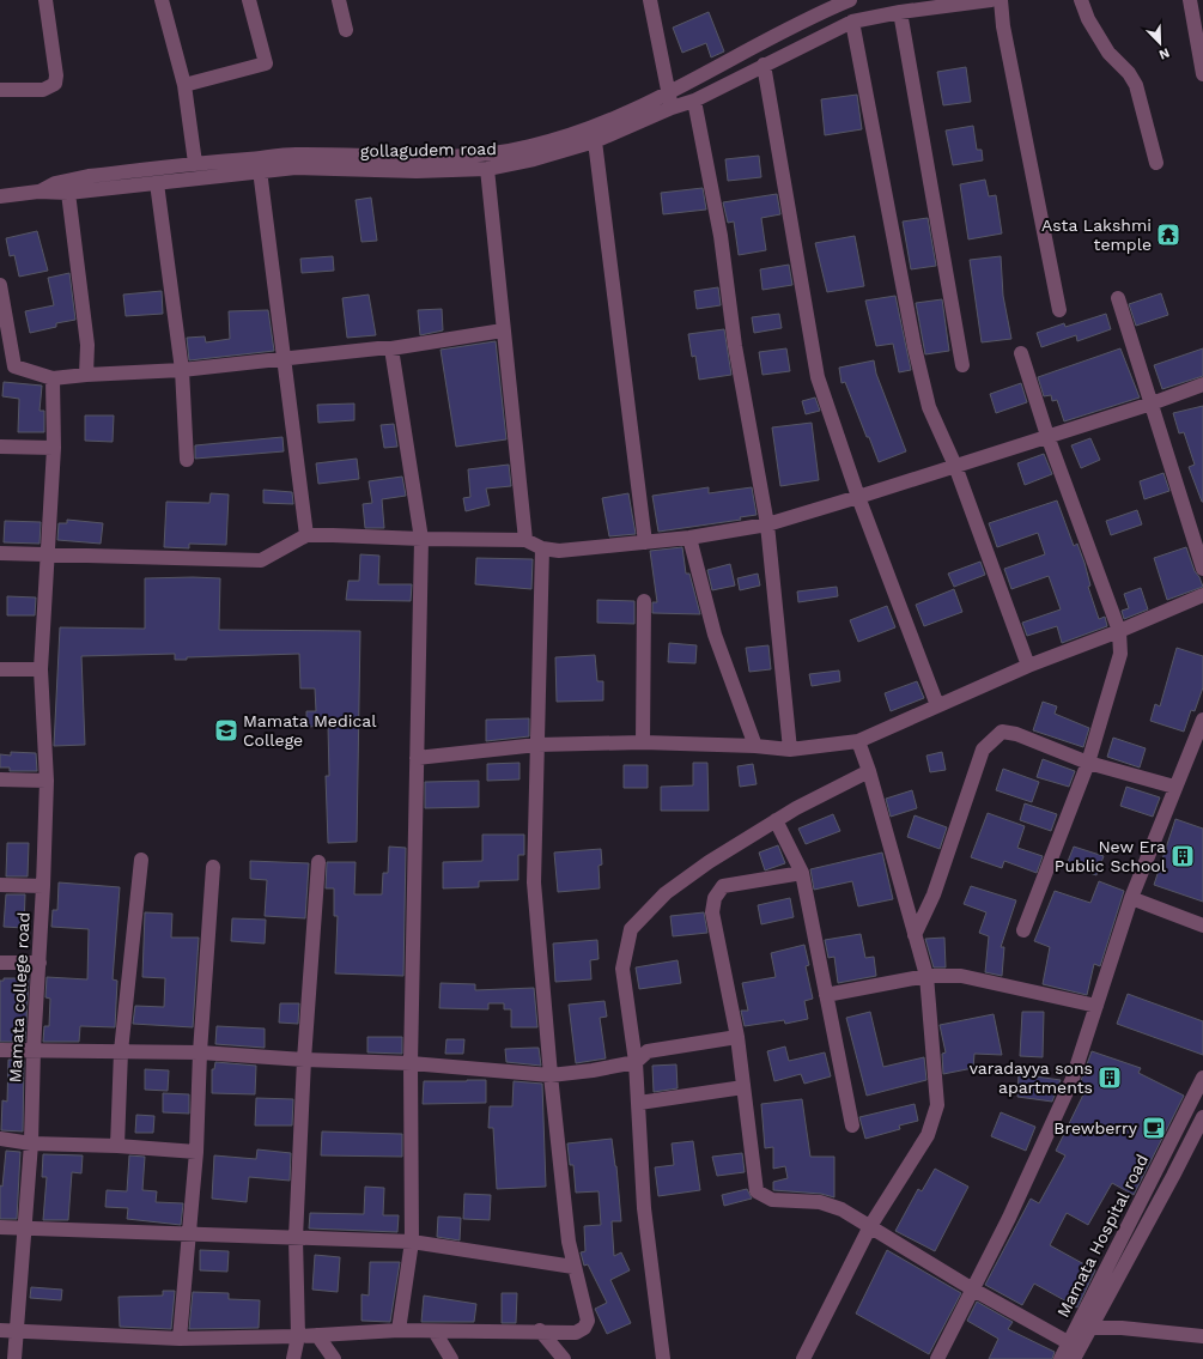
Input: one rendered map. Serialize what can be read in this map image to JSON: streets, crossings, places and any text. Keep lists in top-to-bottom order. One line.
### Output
{"streets":{"street":["gollagudem road","Mamata college road","Mamata Hospital road"]},"places":{"temple":["Asta Lakshmi temple"],"school or university":["Mamata Medical College"],"building":["New Era Public School","varadayya sons apartments"],"cafe":["Brewberry"]},"north":"bottom right"}
